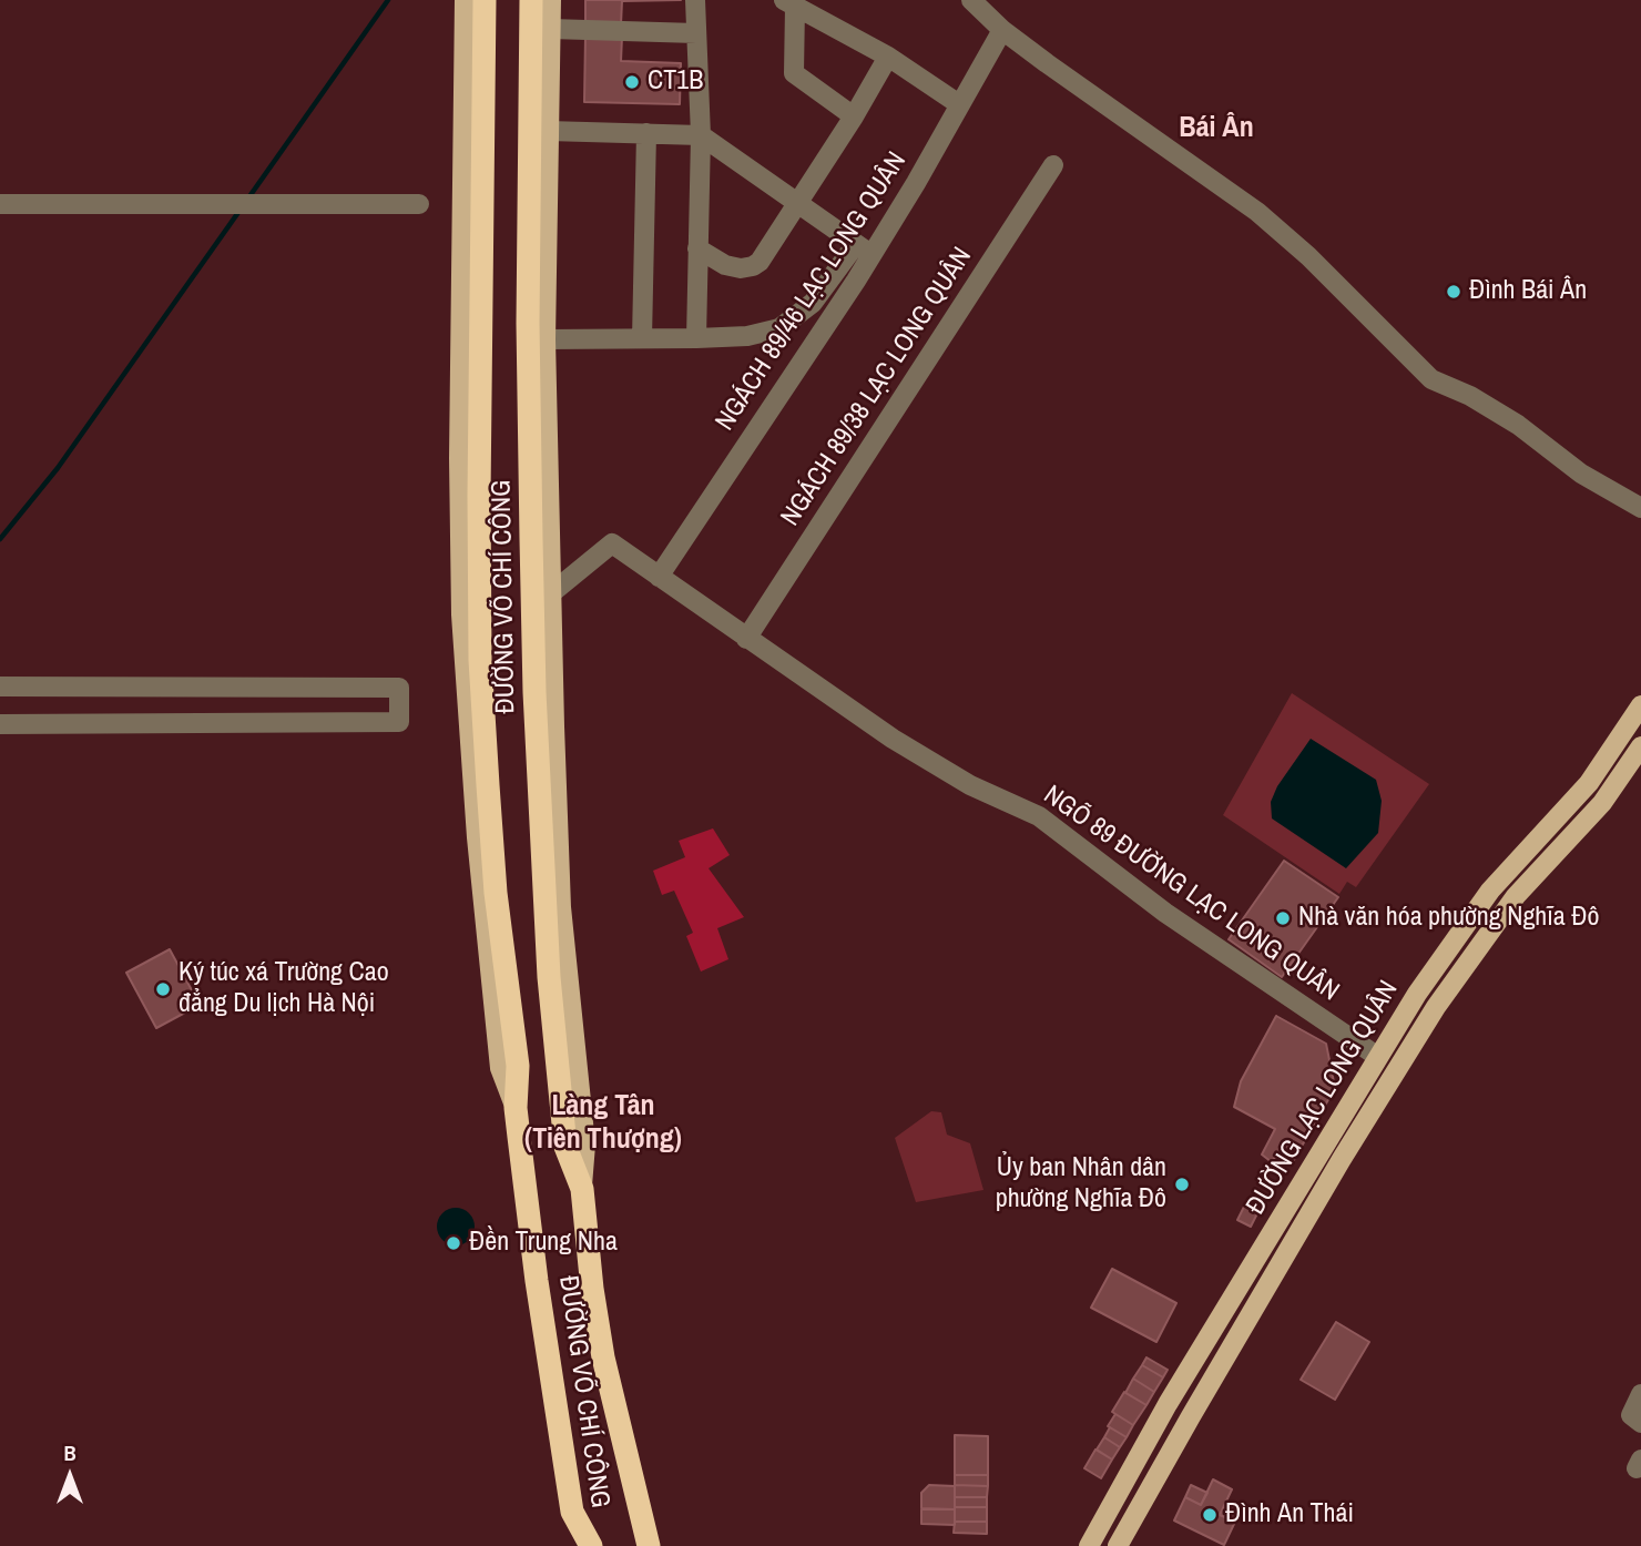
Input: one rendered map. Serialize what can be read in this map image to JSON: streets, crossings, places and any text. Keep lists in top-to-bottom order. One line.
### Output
{"streets":{"highway":["ĐƯỜNG VÕ CHÍ CÔNG"],"main road":["ĐƯỜNG LẠC LONG QUÂN"],"street":["NGÁCH 89/46 LẠC LONG QUÂN","NGÁCH 89/38 LẠC LONG QUÂN","NGÕ 89 ĐƯỜNG LẠC LONG QUÂN"]},"crossings":[["NGÁCH 89/46 LẠC LONG QUÂN","NGÕ 89 ĐƯỜNG LẠC LONG QUÂN"],["NGÁCH 89/38 LẠC LONG QUÂN","NGÕ 89 ĐƯỜNG LẠC LONG QUÂN"],["ĐƯỜNG VÕ CHÍ CÔNG","NGÕ 89 ĐƯỜNG LẠC LONG QUÂN"],["NGÕ 89 ĐƯỜNG LẠC LONG QUÂN","ĐƯỜNG LẠC LONG QUÂN"]],"districts":["Bái Ân","Làng Tân (Tiên Thượng)"],"places":["CT1B","Đình Bái Ân","Nhà văn hóa phường Nghĩa Đô","Ký túc xá Trường Cao đẳng Du lịch Hà Nội","Ủy ban Nhân dân phường Nghĩa Đô","Đền Trung Nha","Đình An Thái"],"north":"top"}
